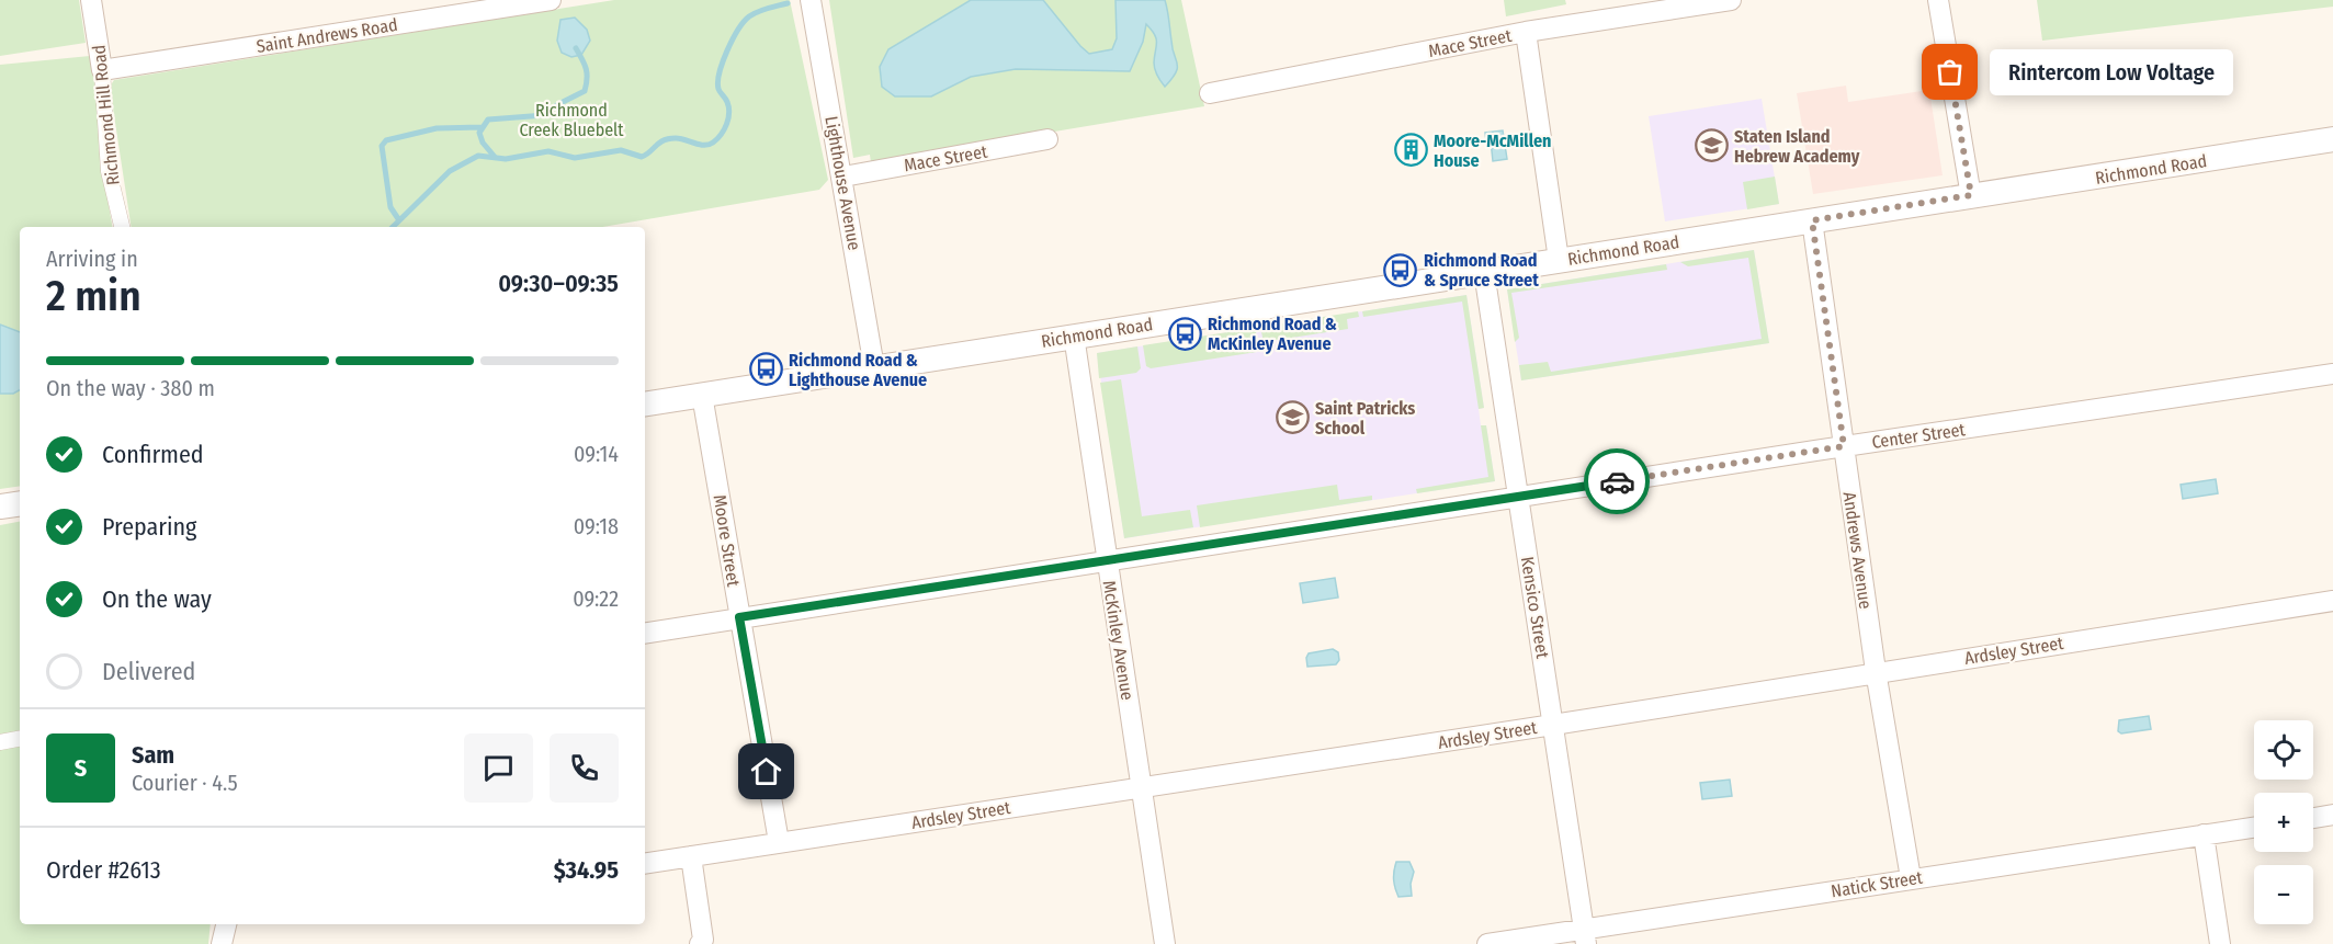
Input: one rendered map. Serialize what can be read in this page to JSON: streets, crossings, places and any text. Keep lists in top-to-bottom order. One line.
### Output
{"streets":{"street":["Saint Andrews Road","Mace Street","Richmond Hill Road","Richmond Road","Lighthouse Avenue","Center Street","Moore Street","Andrews Avenue","Kensico Street","McKinley Avenue","Ardsley Street","Natick Street"]},"crossings":[["Saint Andrews Road","Richmond Hill Road"],["Mace Street","Lighthouse Avenue"],["Richmond Road","Lighthouse Avenue"],["Richmond Road","Moore Street"],["Richmond Road","Andrews Avenue"],["Richmond Road","Kensico Street"],["Richmond Road","McKinley Avenue"],["Center Street","Moore Street"],["Center Street","Andrews Avenue"],["Center Street","Kensico Street"],["Center Street","McKinley Avenue"],["Moore Street","Ardsley Street"],["Andrews Avenue","Ardsley Street"],["Andrews Avenue","Natick Street"],["Kensico Street","Ardsley Street"],["Kensico Street","Natick Street"],["McKinley Avenue","Ardsley Street"]],"parks":["Richmond Creek Bluebelt"],"places":{"other":["Rintercom Low Voltage"],"school or university":["Staten Island Hebrew Academy","Saint Patricks School"],"building":["Moore-McMillen House"],"bus stop":["Richmond Road & Spruce Street","Richmond Road & McKinley Avenue","Richmond Road & Lighthouse Avenue"]},"page":{"bubble":"Rintercom Low Voltage","heading":["2 min","Arriving in","09:30–09:35"],"panel":["Sam","Courier · 4.5","Order #2613","$34.95"],"bar":"On the way · 380 m","list":[["Confirmed","09:14"],["Preparing","09:18"],["On the way","09:22"],"Delivered"],"map_buttons":["+","−"],"round":"S"}}
